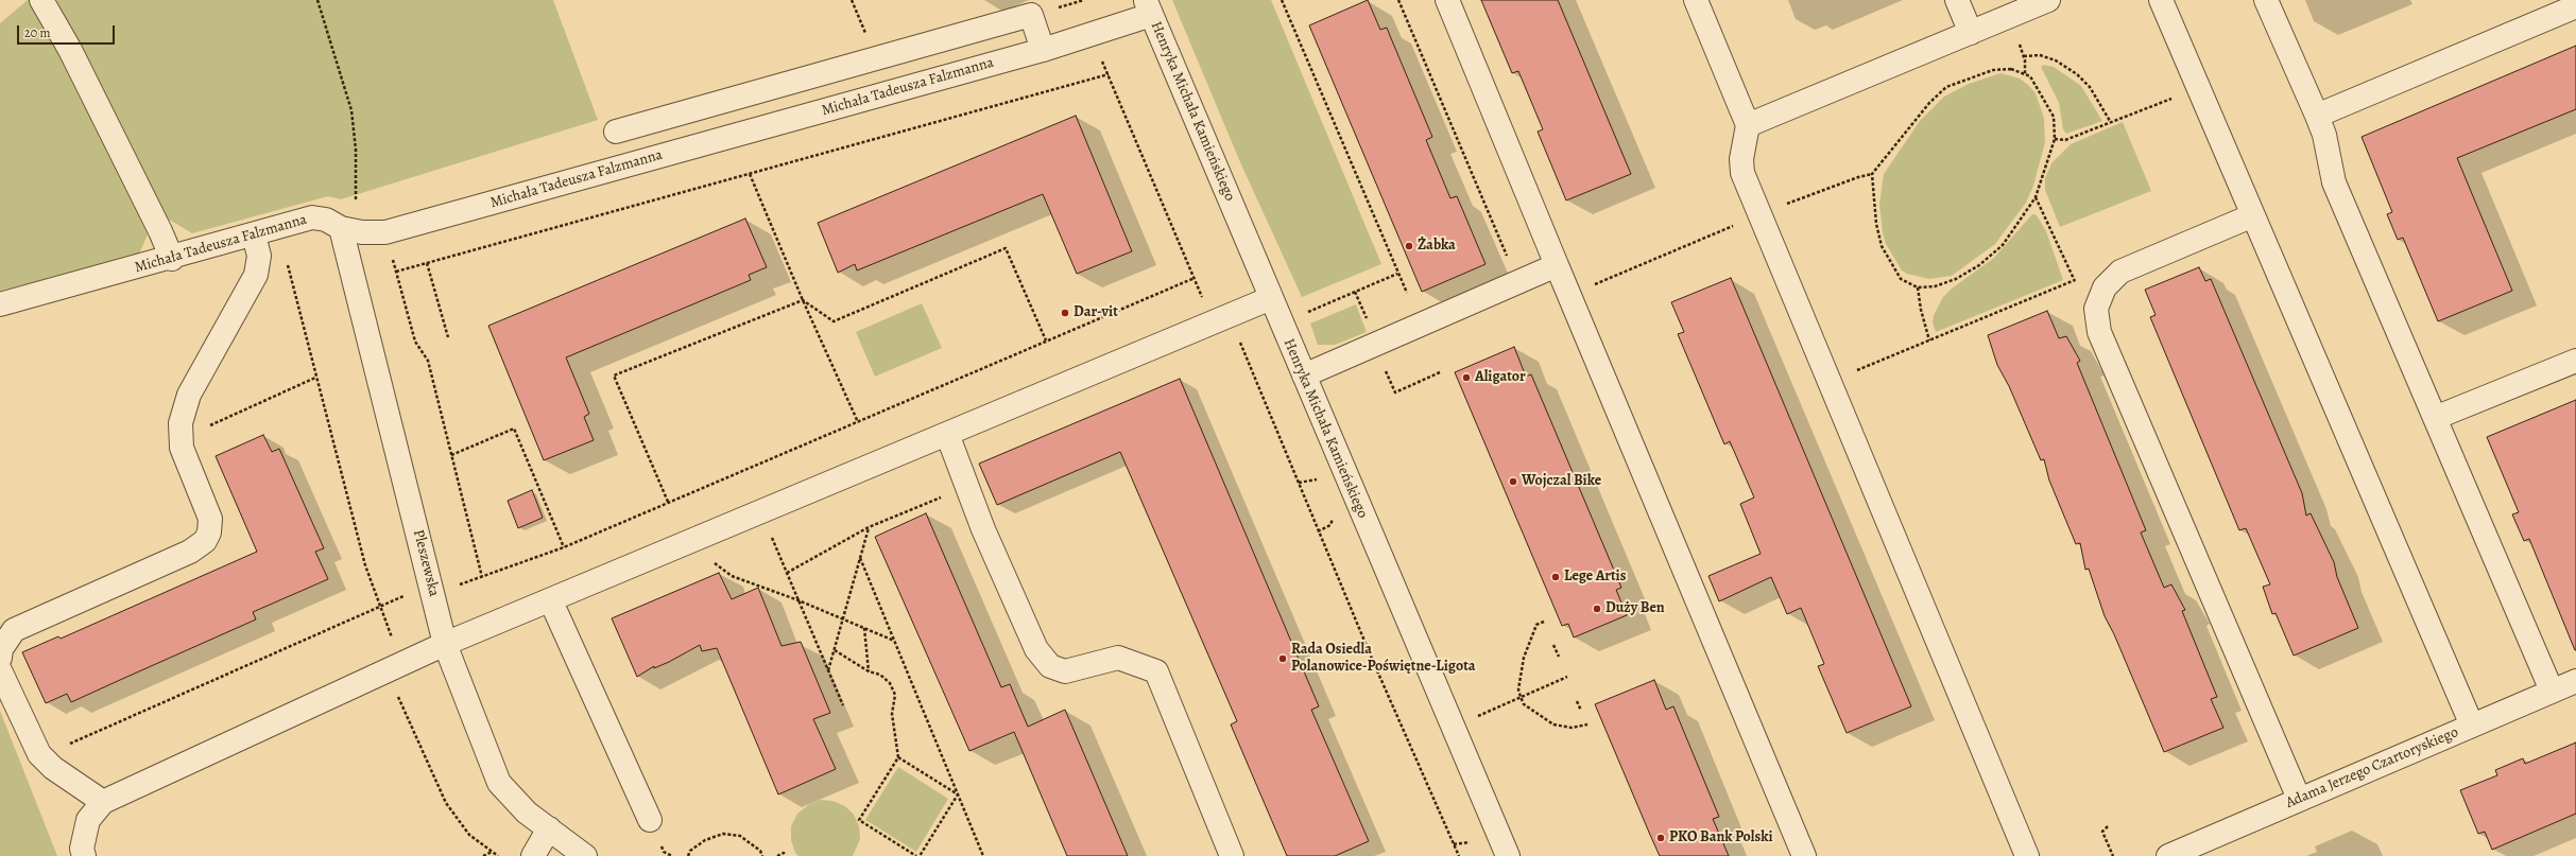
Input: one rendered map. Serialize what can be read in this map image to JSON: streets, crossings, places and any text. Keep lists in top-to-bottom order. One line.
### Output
{"streets":{"street":["Michała Tadeusza Falzmanna","Henryka Michała Kamieńskiego","Pleszewska","Adama Jerzego Czartoryskiego"]},"crossings":[["Michała Tadeusza Falzmanna","Henryka Michała Kamieńskiego"],["Michała Tadeusza Falzmanna","Pleszewska"]],"places":["Żabka","Dar-vit","Aligator","Wojczal Bike","Lege Artis","Duży Ben","Rada Osiedla Polanowice-Poświętne-Ligota","PKO Bank Polski"],"scale_bar":"20 m"}
